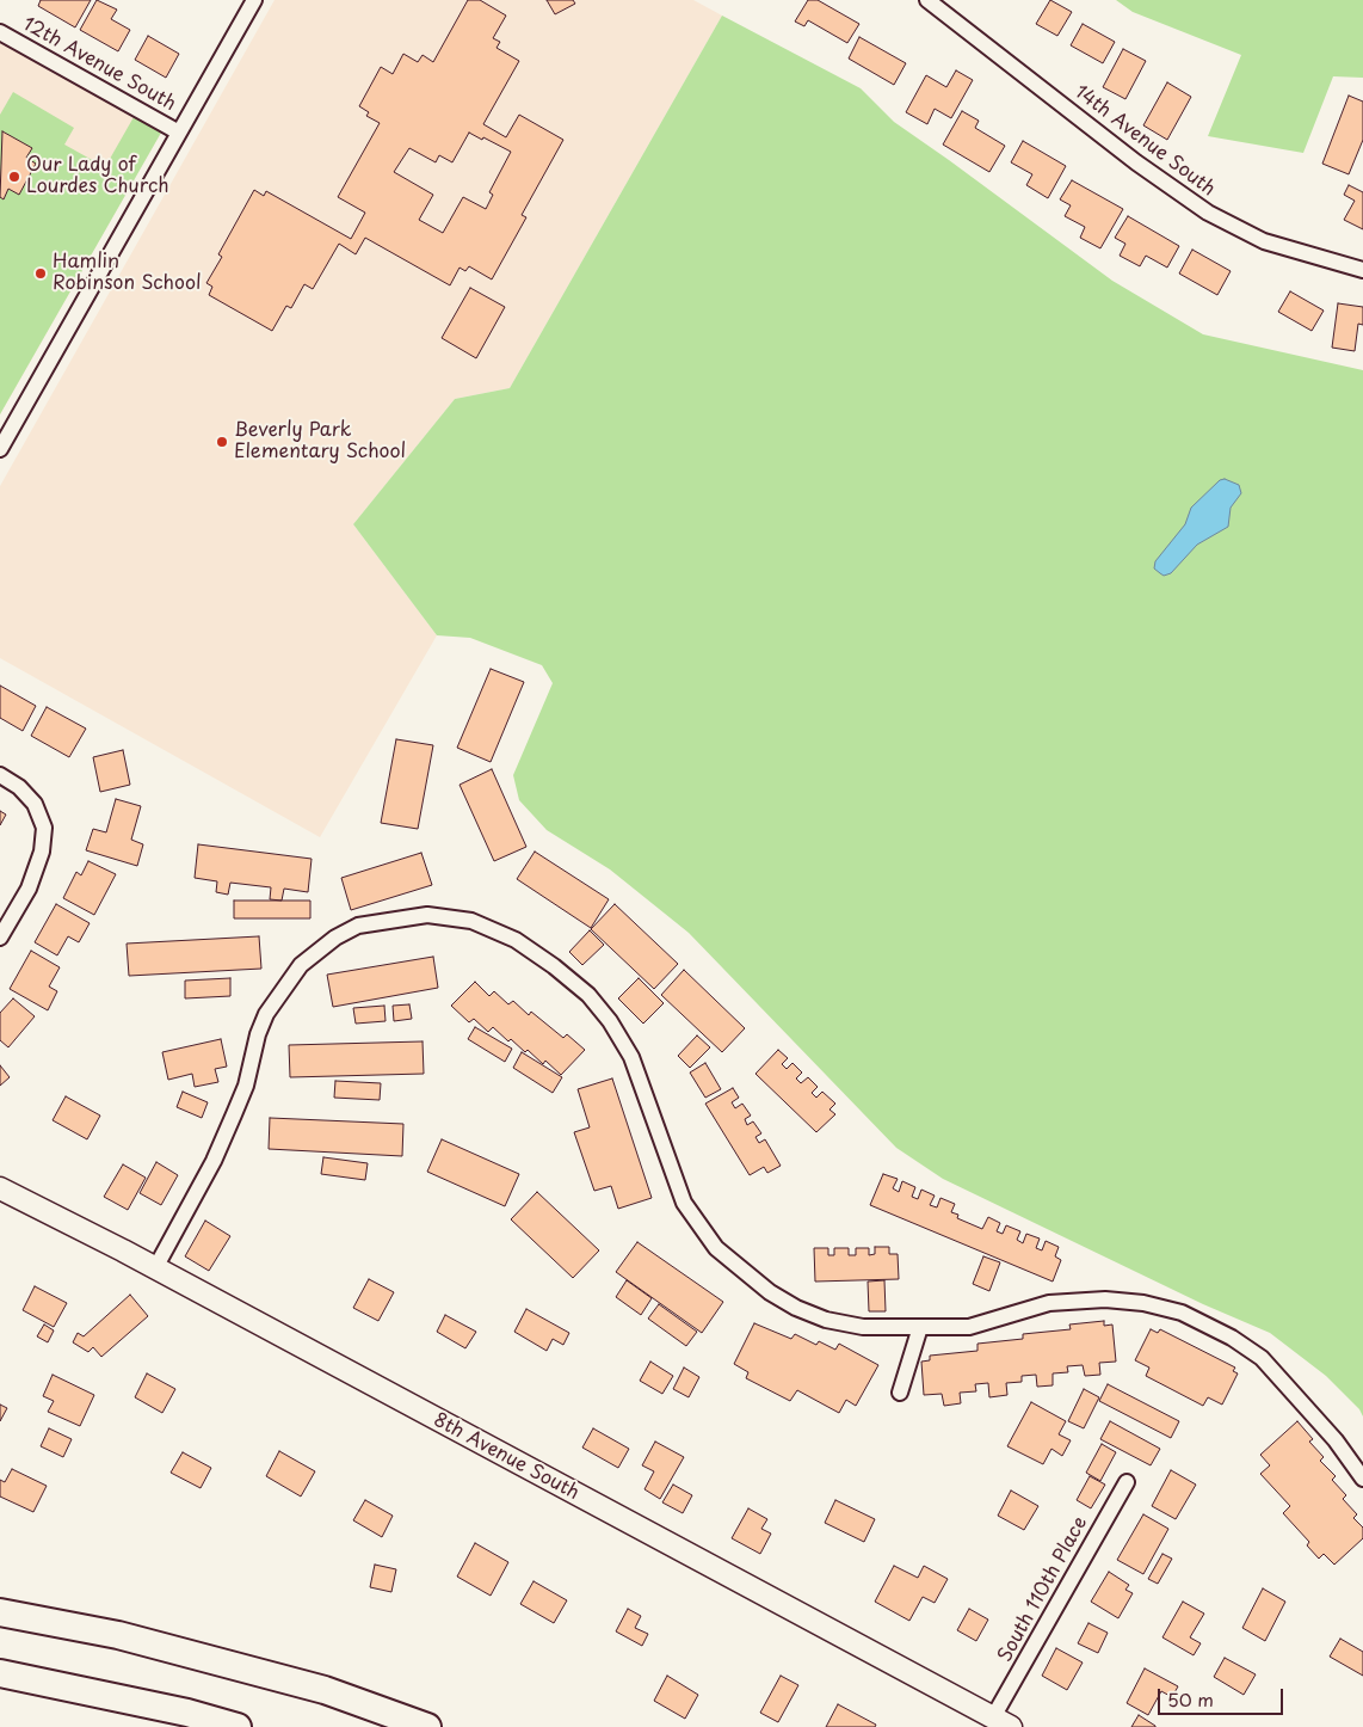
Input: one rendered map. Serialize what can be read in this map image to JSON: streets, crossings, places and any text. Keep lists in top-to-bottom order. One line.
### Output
{"streets":{"street":["12th Avenue South","14th Avenue South","8th Avenue South","South 110th Place"]},"crossings":[["8th Avenue South","South 110th Place"]],"places":["Our Lady of Lourdes Church","Hamlin Robinson School","Beverly Park Elementary School"],"scale_bar":"50 m"}
